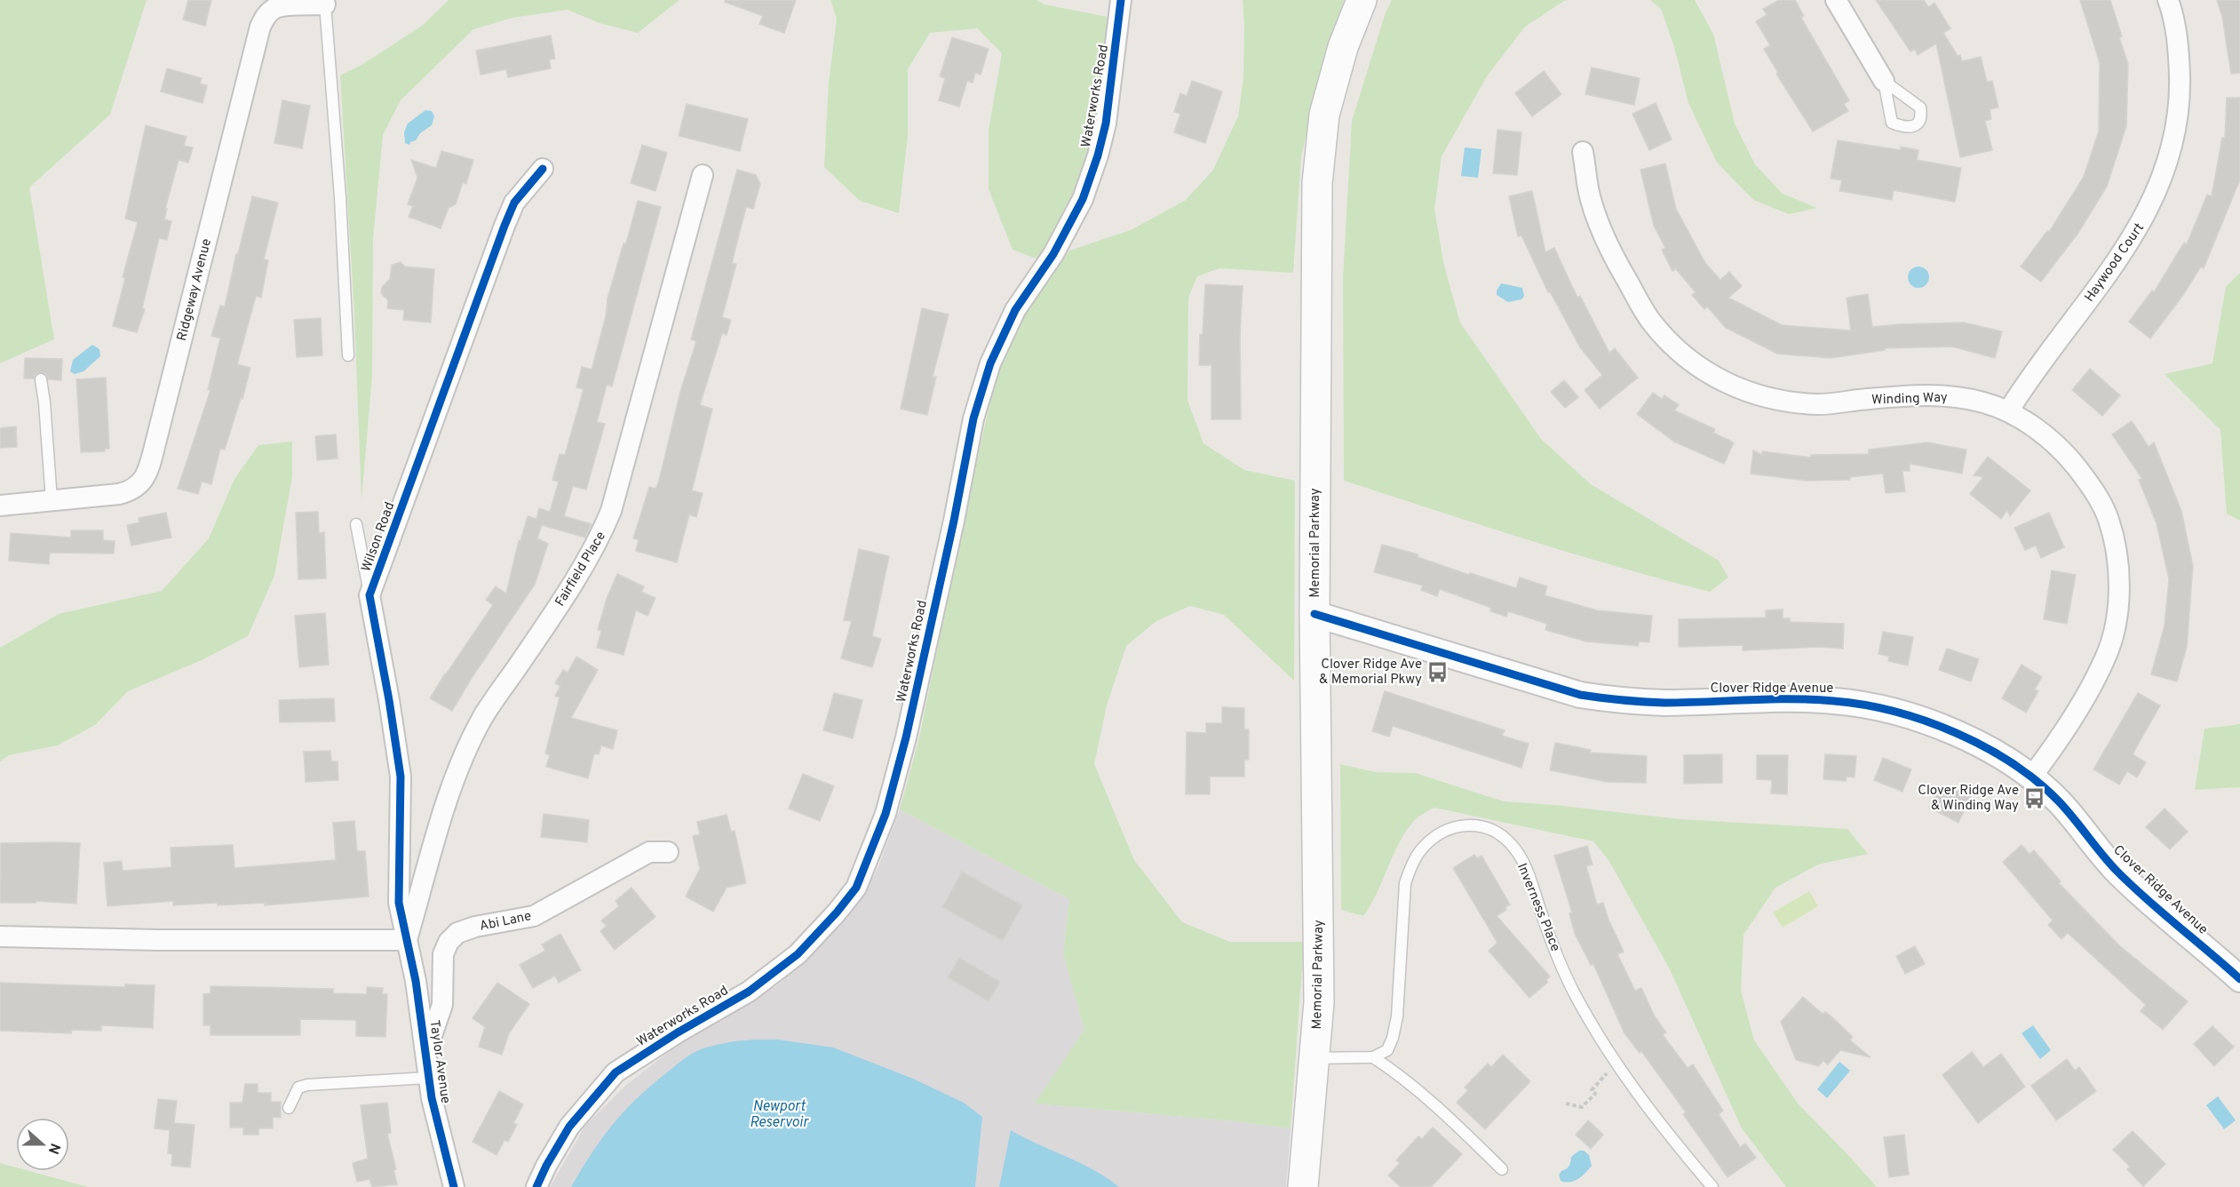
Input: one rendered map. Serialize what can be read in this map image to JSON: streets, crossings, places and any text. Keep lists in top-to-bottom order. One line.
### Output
{"streets":{"main road":["Memorial Parkway"],"street":["Waterworks Road","Haywood Court","Ridgeway Avenue","Winding Way","Wilson Road","Fairfield Place","Clover Ridge Avenue","Abi Lane","Taylor Avenue"],"lane":["Inverness Place"]},"crossings":[["Haywood Court","Winding Way"],["Winding Way","Clover Ridge Avenue"],["Memorial Parkway","Clover Ridge Avenue"],["Fairfield Place","Taylor Avenue"],["Abi Lane","Taylor Avenue"]],"water":["Newport Reservoir"],"places":{"bus stop":["Clover Ridge Ave & Memorial Pkwy","Clover Ridge Ave & Winding Way"]},"north":"right"}
